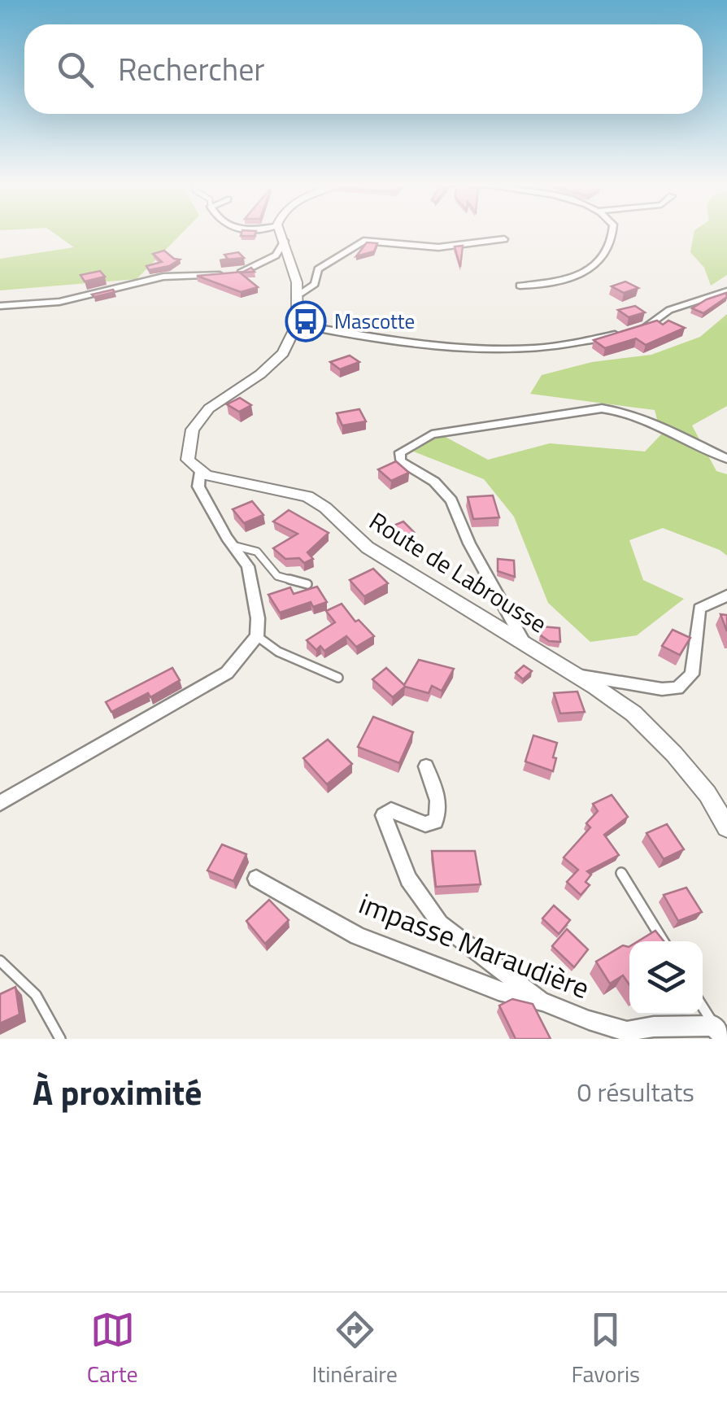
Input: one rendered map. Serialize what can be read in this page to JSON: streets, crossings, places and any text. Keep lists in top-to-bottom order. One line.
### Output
{"streets":{"street":["Route de Labrousse","impasse Maraudière"]},"places":{"bus stop":["Mascotte"]},"page":{"search":"Rechercher","heading":["À proximité","0 résultats"],"nav":["Carte","Itinéraire","Favoris"]}}
